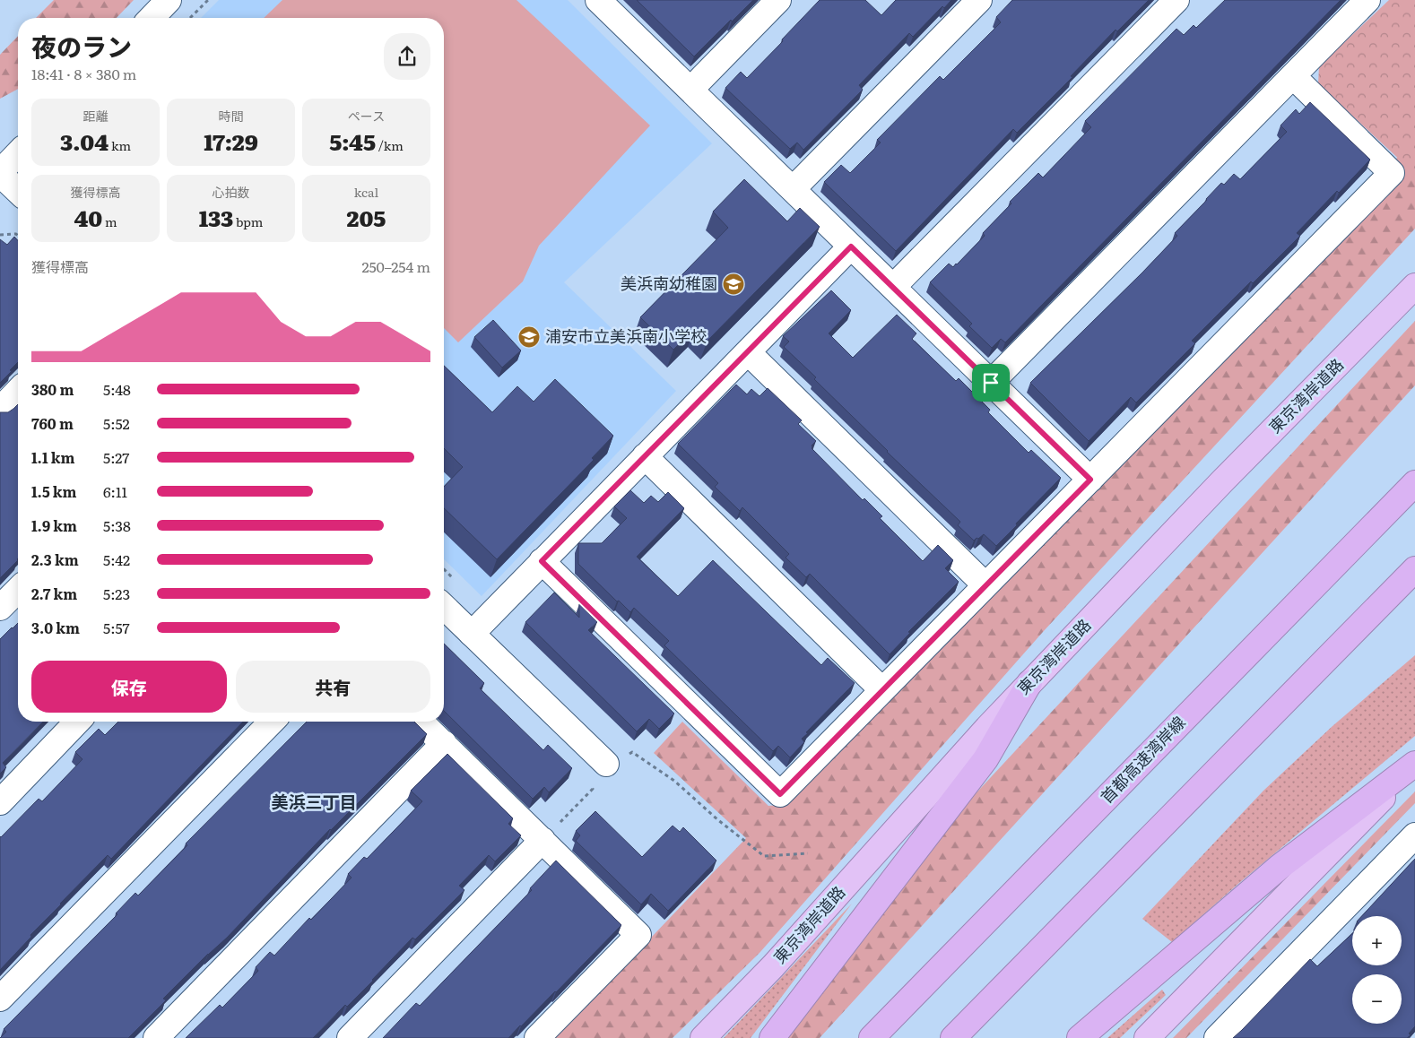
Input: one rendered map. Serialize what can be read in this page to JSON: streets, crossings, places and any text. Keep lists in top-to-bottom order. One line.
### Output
{"streets":{"highway":["東京湾岸道路","首都高速湾岸線"]},"districts":["美浜三丁目"],"places":{"school or university":["美浜南幼稚園","浦安市立美浜南小学校"]},"page":{"heading":["夜のラン","18:41 · 8 × 380 m"],"stats":[["距離","3.04 km"],["時間","17:29"],["ペース","5:45 /km"],["獲得標高","40 m"],["心拍数","133 bpm"],["kcal","205"]],"chart":["獲得標高","250–254 m"],"list":[{"name":"380 m","note":"5:48"},{"name":"760 m","note":"5:52"},{"name":"1.1 km","note":"5:27"},{"name":"1.5 km","note":"6:11"},{"name":"1.9 km","note":"5:38"},{"name":"2.3 km","note":"5:42"},{"name":"2.7 km","note":"5:23"},{"name":"3.0 km","note":"5:57"}],"buttons":["保存","共有"],"map_buttons":["+","−"]}}
